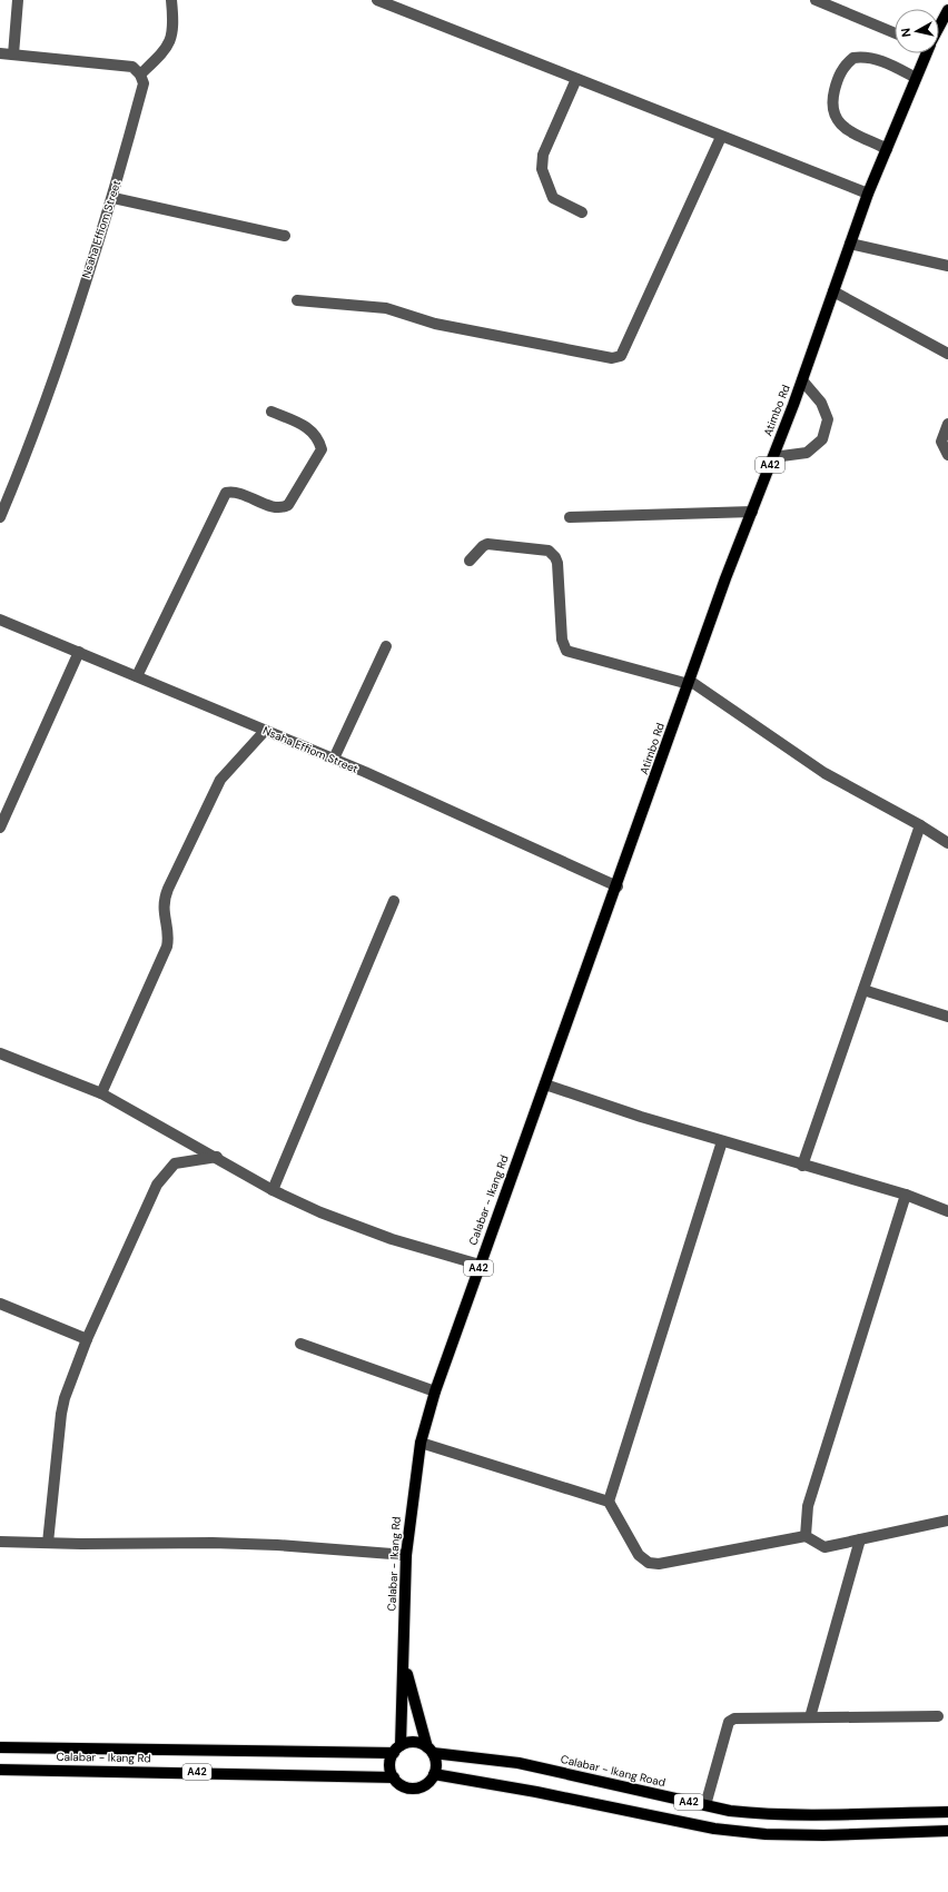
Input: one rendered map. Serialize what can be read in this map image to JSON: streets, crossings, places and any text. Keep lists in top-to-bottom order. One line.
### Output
{"streets":{"main road":["Atimbo Rd","A42","Calabar - Ikang Rd","Calabar - Ikang Road"],"street":["Nsaha Effiom Street"]},"crossings":[["Nsaha Effiom Street","Atimbo Rd"],["Nsaha Effiom Street","Calabar - Ikang Rd"],["Atimbo Rd","Calabar - Ikang Rd"],["A42","Calabar - Ikang Rd"],["A42","Calabar - Ikang Road"],["Calabar - Ikang Rd","Calabar - Ikang Road"]],"north":"left"}
